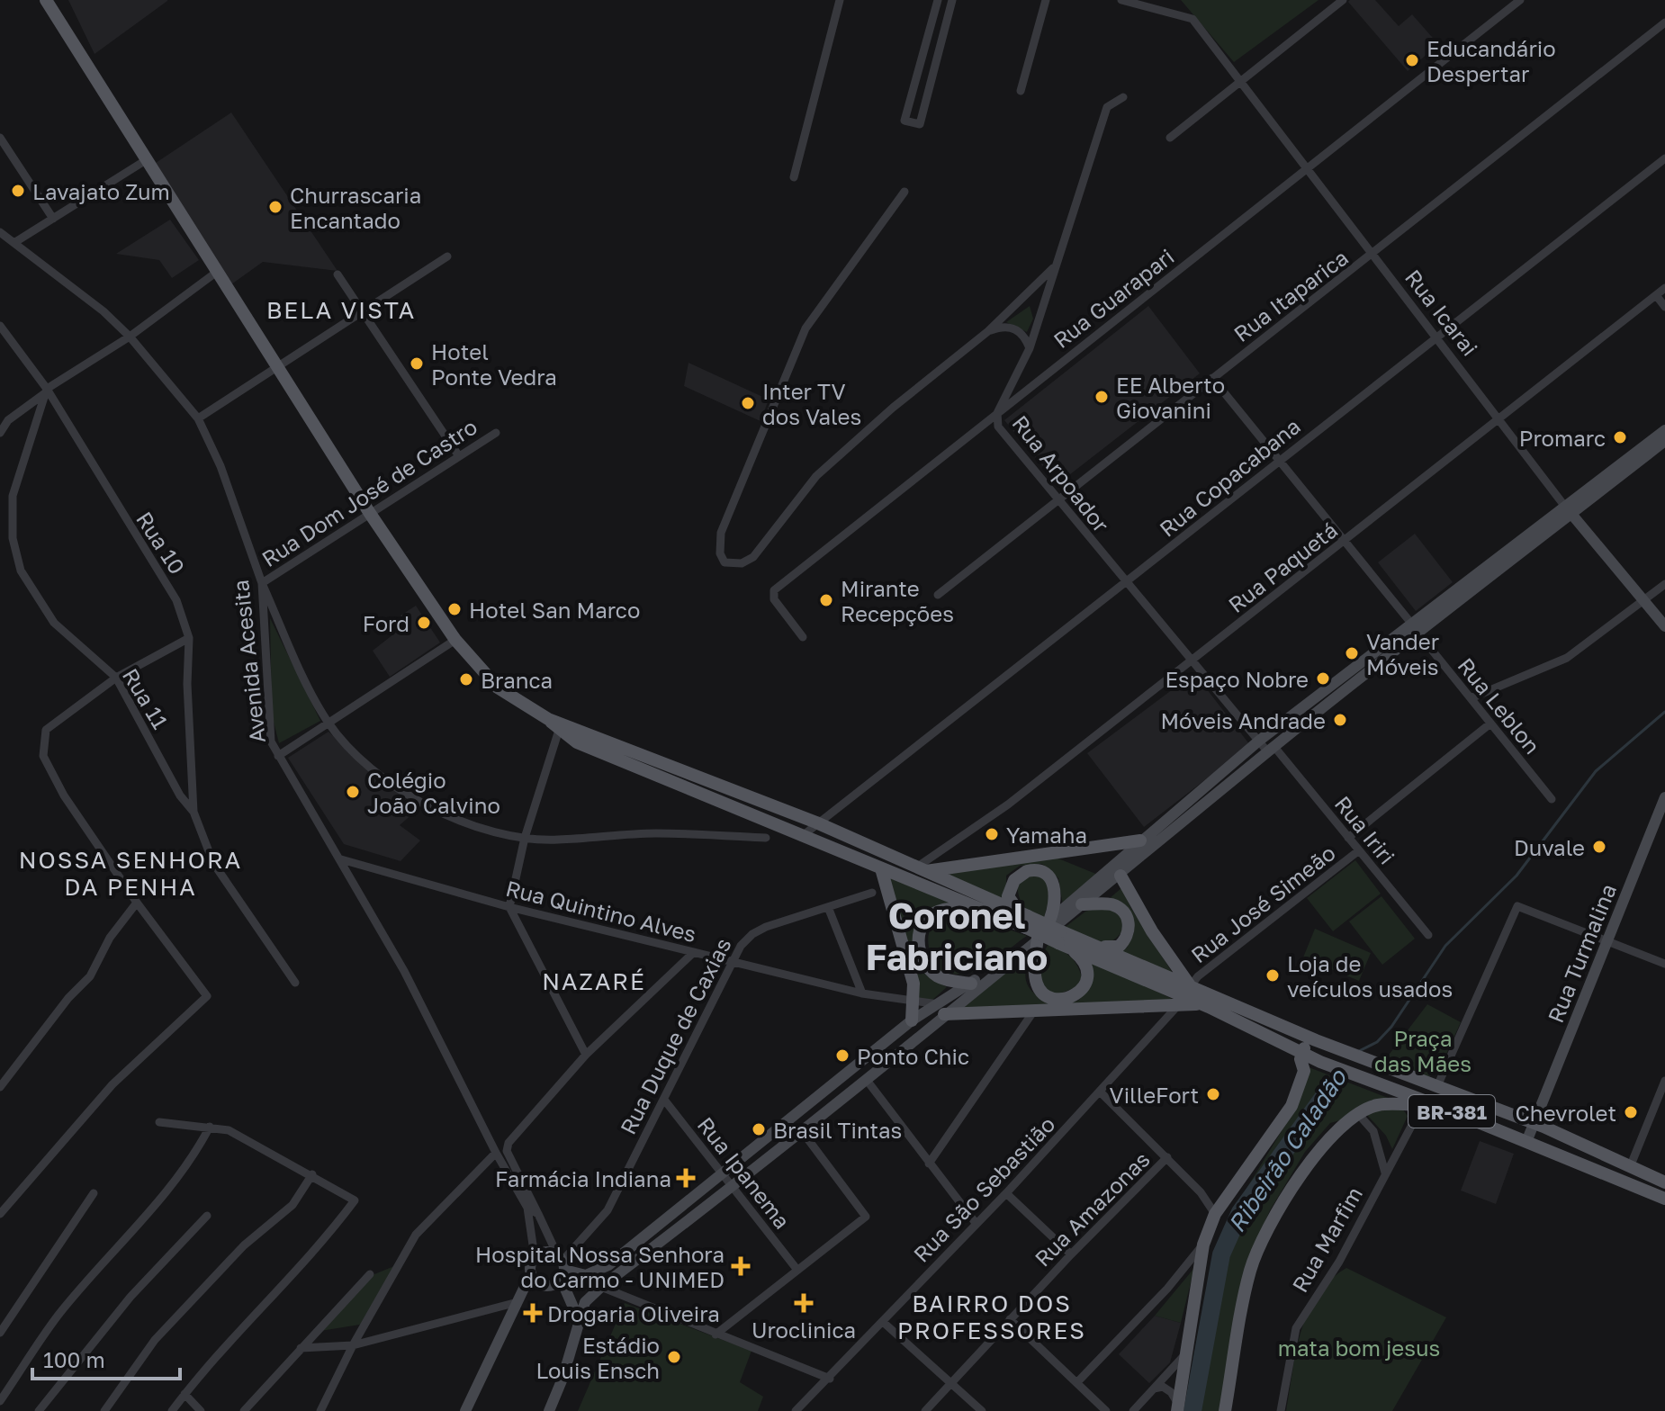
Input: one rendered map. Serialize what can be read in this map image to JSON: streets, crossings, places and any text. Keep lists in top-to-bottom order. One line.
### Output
{"streets":{"main road":["Rua Icarai","Rua Turmalina","BR-381"],"street":["Rua Itaparica","Rua Guarapari","Rua Arpoador","Rua Copacabana","Rua Dom José de Castro","Rua 10","Rua Paquetá","Avenida Acesita","Rua 11","Rua Leblon","Rua Iriri","Rua José Simeão","Rua Quintino Alves","Rua Duque de Caxias","Rua Ipanema","Rua São Sebastião","Rua Amazonas","Rua Marfim"]},"crossings":[["Rua Itaparica","Rua Icarai"],["Rua Itaparica","Rua Arpoador"],["Rua Itaparica","Rua Leblon"],["Rua Guarapari","Rua Icarai"],["Rua Guarapari","Rua Arpoador"],["Rua Icarai","Rua Copacabana"],["Rua Icarai","Rua Paquetá"],["Rua Arpoador","Rua Copacabana"],["Rua Arpoador","Rua Paquetá"],["Rua Arpoador","Rua Iriri"],["Rua Copacabana","Rua Leblon"],["Rua Dom José de Castro","Avenida Acesita"],["Rua 10","Rua 11"],["Rua Paquetá","Rua Leblon"],["Avenida Acesita","Rua Quintino Alves"],["Rua Leblon","Rua José Simeão"],["Rua Iriri","Rua José Simeão"],["Rua José Simeão","Rua São Sebastião"],["Rua Quintino Alves","Rua Duque de Caxias"],["Rua Turmalina","BR-381"],["Rua Duque de Caxias","Rua Ipanema"]],"districts":["BELA VISTA","NOSSA SENHORA DA PENHA","Coronel Fabriciano","NAZARÉ","BAIRRO DOS PROFESSORES"],"water":["Ribeirão Caladão"],"parks":["Praça das Mães","mata bom jesus"],"places":{"other":["Educandário Despertar","Lavajato Zum","Churrascaria Encantado","Hotel Ponte Vedra","EE Alberto Giovanini","Inter TV dos Vales","Promarc","Mirante Recepções","Hotel San Marco","Ford","Vander Móveis","Espaço Nobre","Branca","Móveis Andrade","Colégio João Calvino","Yamaha","Duvale","Loja de veículos usados","Ponto Chic","VilleFort","Chevrolet","Brasil Tintas","Estádio Louis Ensch"],"health":["Farmácia Indiana","Hospital Nossa Senhora do Carmo - UNIMED","Uroclinica","Drogaria Oliveira"]},"scale_bar":"100 m"}
